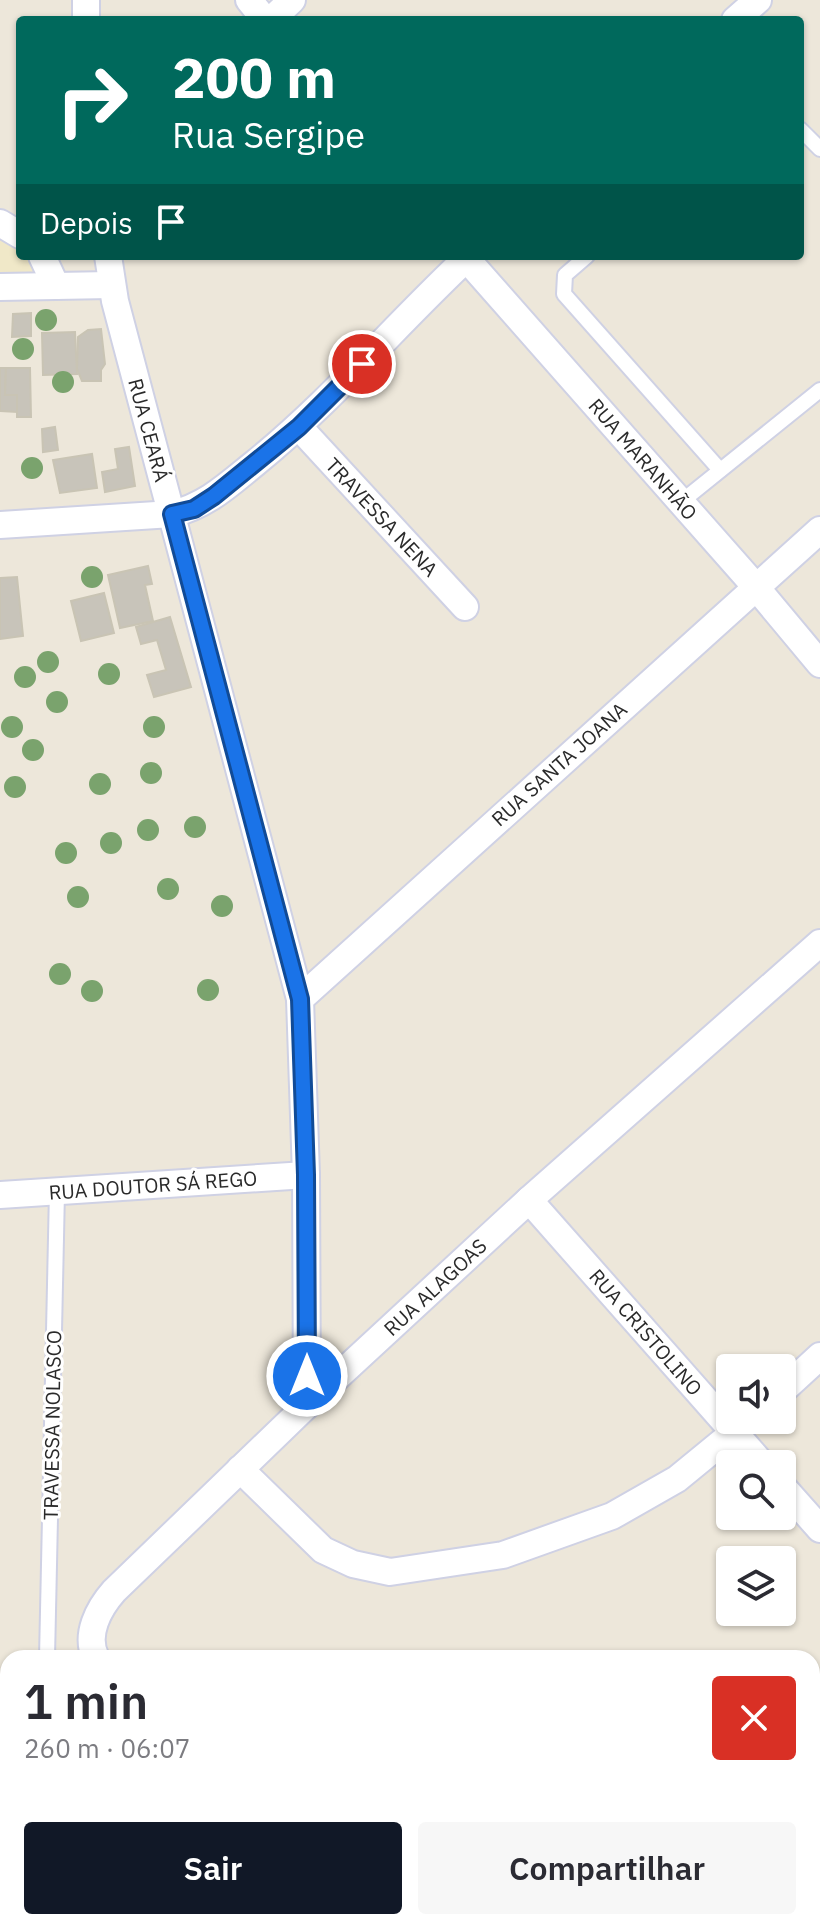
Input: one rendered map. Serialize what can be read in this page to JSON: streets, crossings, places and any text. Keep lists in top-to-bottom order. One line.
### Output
{"streets":{"street":["RUA CEARÁ","RUA MARANHÃO","TRAVESSA NENA","RUA SANTA JOANA","RUA DOUTOR SÁ REGO","RUA ALAGOAS","RUA CRISTOLINO"],"lane":["TRAVESSA NOLASCO"]},"crossings":[["RUA CEARÁ","RUA SANTA JOANA"],["RUA CEARÁ","RUA DOUTOR SÁ REGO"],["RUA CEARÁ","RUA ALAGOAS"],["RUA MARANHÃO","RUA SANTA JOANA"],["RUA DOUTOR SÁ REGO","TRAVESSA NOLASCO"],["RUA ALAGOAS","RUA CRISTOLINO"]],"page":{"turn":["200 m","Rua Sergipe"],"then":"Depois","heading":["1 min","260 m · 06:07"],"buttons":["Sair","Compartilhar"]}}
